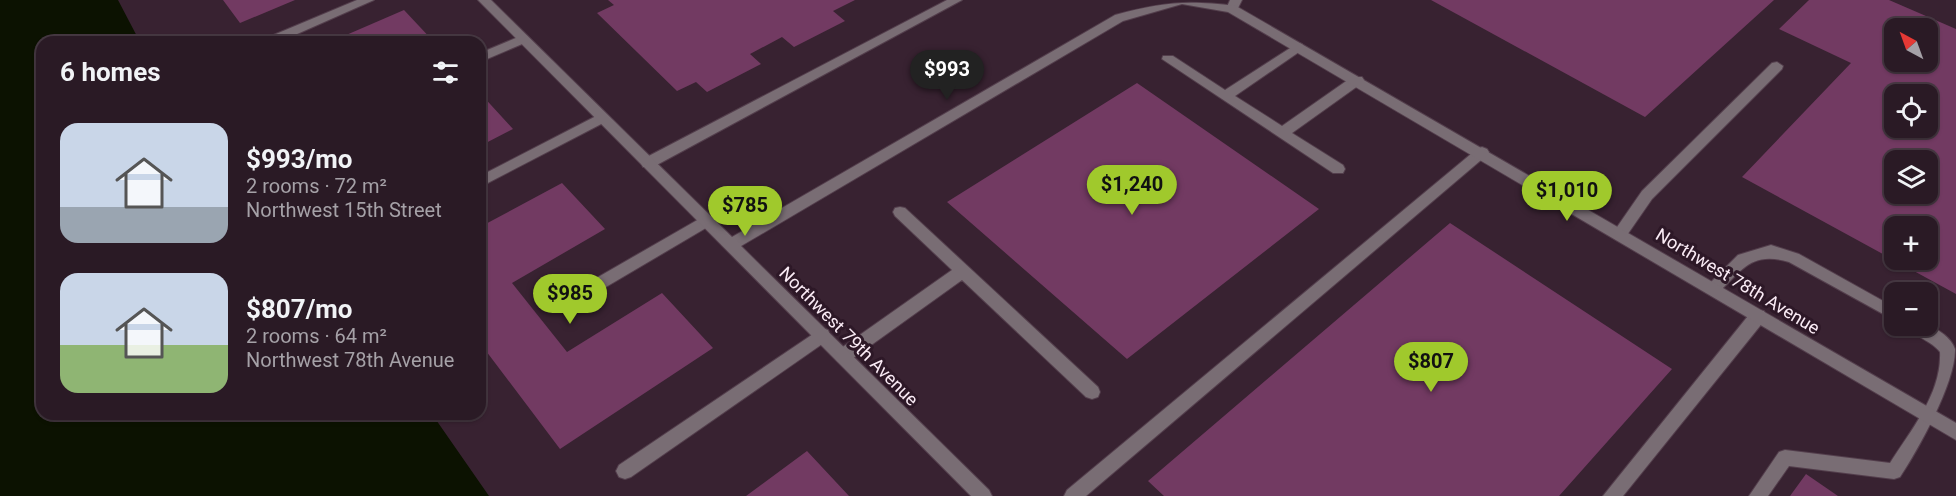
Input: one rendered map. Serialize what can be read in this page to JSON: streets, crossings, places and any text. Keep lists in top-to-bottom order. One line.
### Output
{"streets":{"street":["Northwest 78th Avenue","Northwest 79th Avenue"]},"north":"top left","page":{"map_buttons":["+","−"],"heading":"6 homes","price":["$993","$1,240","$1,010","$785","$985","$807"],"list":[{"name":"$993/mo","note":"2 rooms · 72 m² · Northwest 15th Street"},{"name":"$807/mo","note":"2 rooms · 64 m² · Northwest 78th Avenue"}]}}
